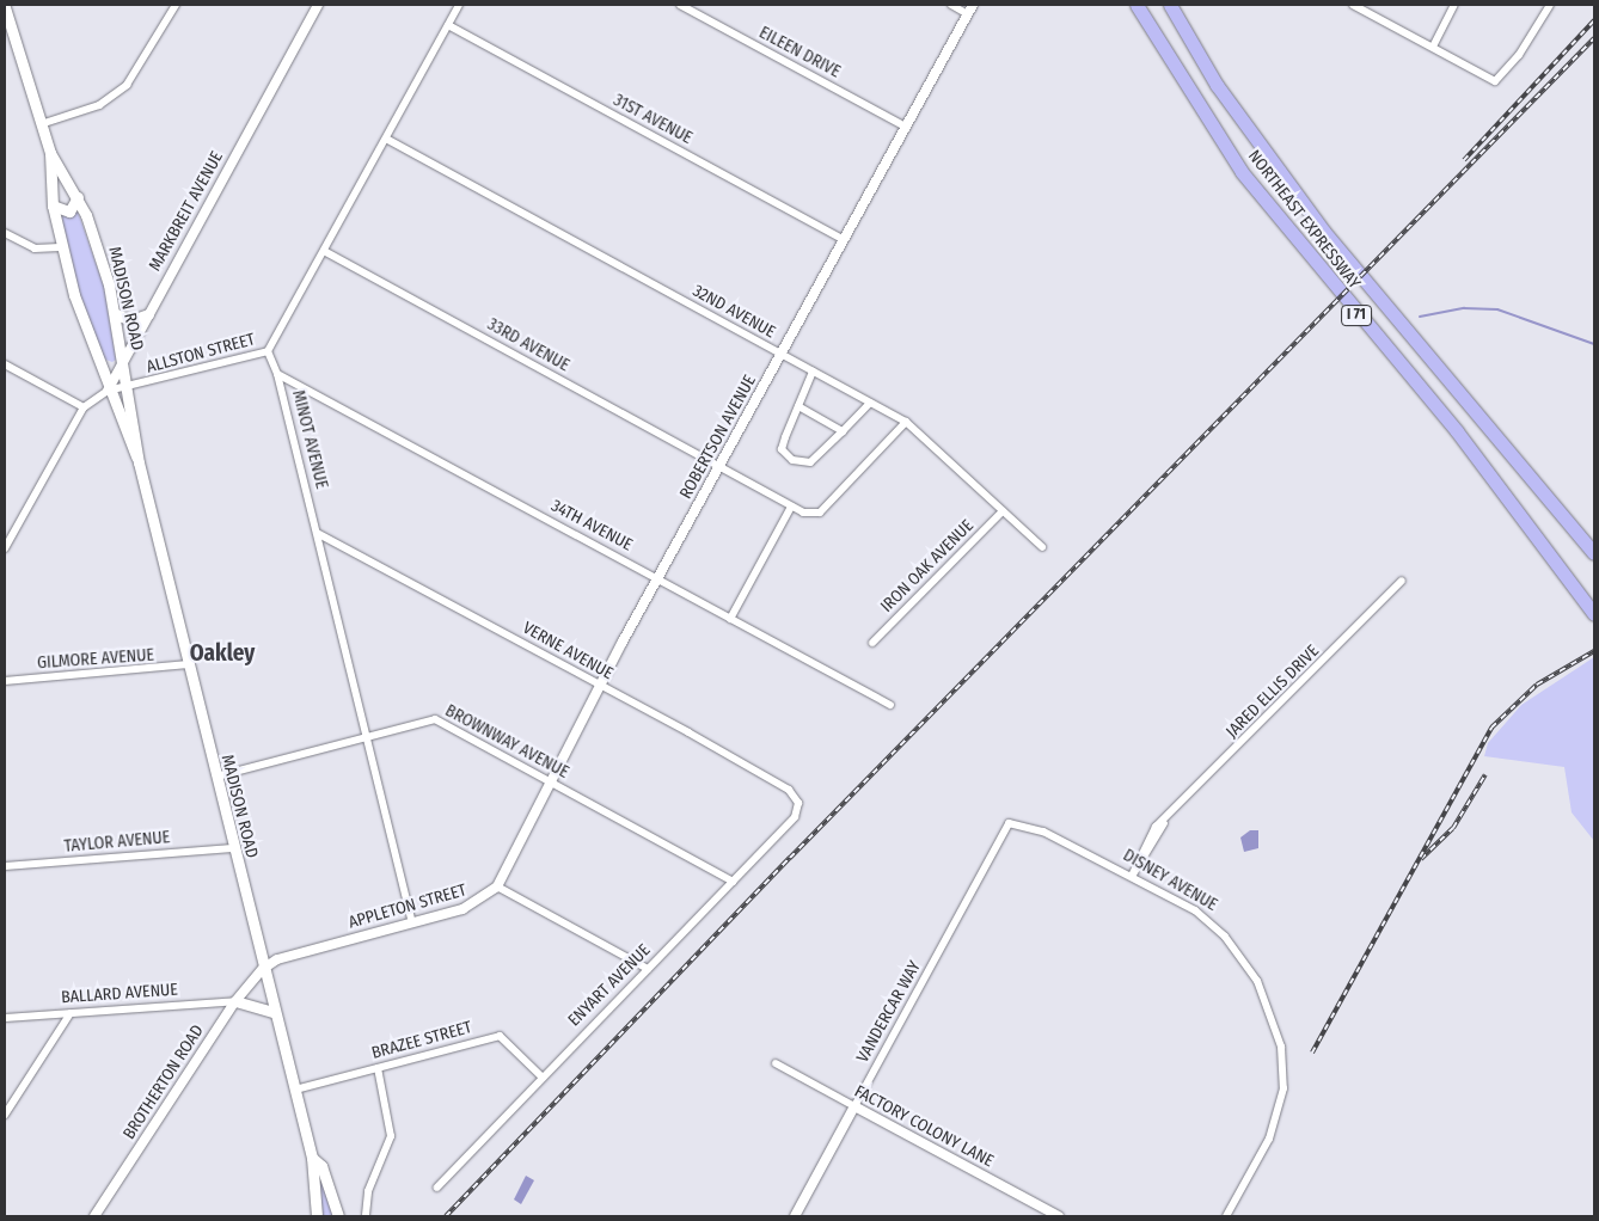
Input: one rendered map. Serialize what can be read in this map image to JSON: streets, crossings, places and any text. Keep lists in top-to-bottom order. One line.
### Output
{"streets":{"highway":["NORTHEAST EXPRESSWAY","I 71"],"main road":["MADISON ROAD"],"street":["EILEEN DRIVE","31ST AVENUE","MARKBREIT AVENUE","32ND AVENUE","33RD AVENUE","ALLSTON STREET","ROBERTSON AVENUE","MINOT AVENUE","34TH AVENUE","IRON OAK AVENUE","VERNE AVENUE","GILMORE AVENUE","JARED ELLIS DRIVE","BROWNWAY AVENUE","TAYLOR AVENUE","DISNEY AVENUE","APPLETON STREET","ENYART AVENUE","BALLARD AVENUE","VANDERCAR WAY","BRAZEE STREET","BROTHERTON ROAD","FACTORY COLONY LANE"]},"crossings":[["EILEEN DRIVE","ROBERTSON AVENUE"],["31ST AVENUE","ROBERTSON AVENUE"],["MARKBREIT AVENUE","MADISON ROAD"],["MARKBREIT AVENUE","ALLSTON STREET"],["MADISON ROAD","ALLSTON STREET"],["MADISON ROAD","GILMORE AVENUE"],["MADISON ROAD","BROWNWAY AVENUE"],["MADISON ROAD","TAYLOR AVENUE"],["MADISON ROAD","APPLETON STREET"],["MADISON ROAD","BRAZEE STREET"],["MADISON ROAD","BROTHERTON ROAD"],["32ND AVENUE","33RD AVENUE"],["32ND AVENUE","ROBERTSON AVENUE"],["32ND AVENUE","IRON OAK AVENUE"],["33RD AVENUE","ROBERTSON AVENUE"],["ALLSTON STREET","MINOT AVENUE"],["ROBERTSON AVENUE","34TH AVENUE"],["ROBERTSON AVENUE","VERNE AVENUE"],["ROBERTSON AVENUE","BROWNWAY AVENUE"],["ROBERTSON AVENUE","APPLETON STREET"],["MINOT AVENUE","34TH AVENUE"],["MINOT AVENUE","VERNE AVENUE"],["MINOT AVENUE","BROWNWAY AVENUE"],["MINOT AVENUE","APPLETON STREET"],["VERNE AVENUE","ENYART AVENUE"],["JARED ELLIS DRIVE","DISNEY AVENUE"],["BROWNWAY AVENUE","ENYART AVENUE"],["DISNEY AVENUE","VANDERCAR WAY"],["APPLETON STREET","BROTHERTON ROAD"],["ENYART AVENUE","BRAZEE STREET"],["BALLARD AVENUE","BROTHERTON ROAD"],["VANDERCAR WAY","FACTORY COLONY LANE"]],"districts":["Oakley"]}
